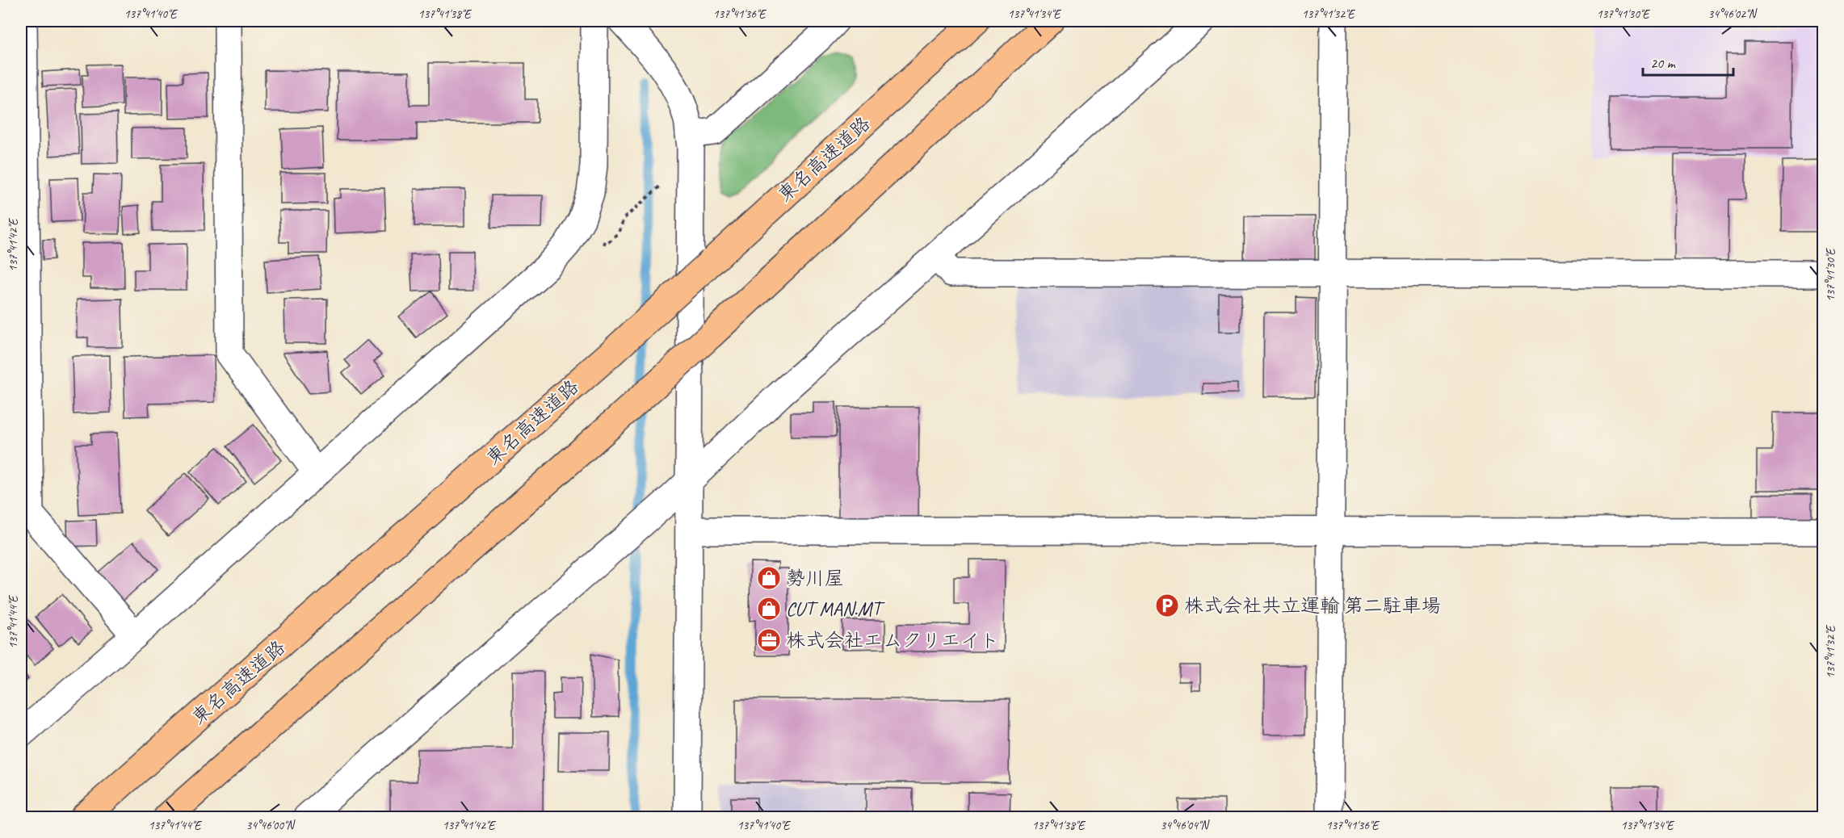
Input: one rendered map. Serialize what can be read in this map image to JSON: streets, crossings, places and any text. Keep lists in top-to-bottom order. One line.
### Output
{"streets":{"highway":["東名高速道路"]},"places":{"shop":["勢川屋","CUT MAN.MT"],"parking":["株式会社共立運輸 第二駐車場"],"office":["株式会社エムクリエイト"]},"scale_bar":"20 m","coordinates":["137°41'40\"E","137°41'38\"E","137°41'36\"E","137°41'34\"E","137°41'32\"E","137°41'30\"E","34°46'02\"N","137°41'42\"E","137°41'44\"E","34°46'00\"N","34°46'04\"N"]}
